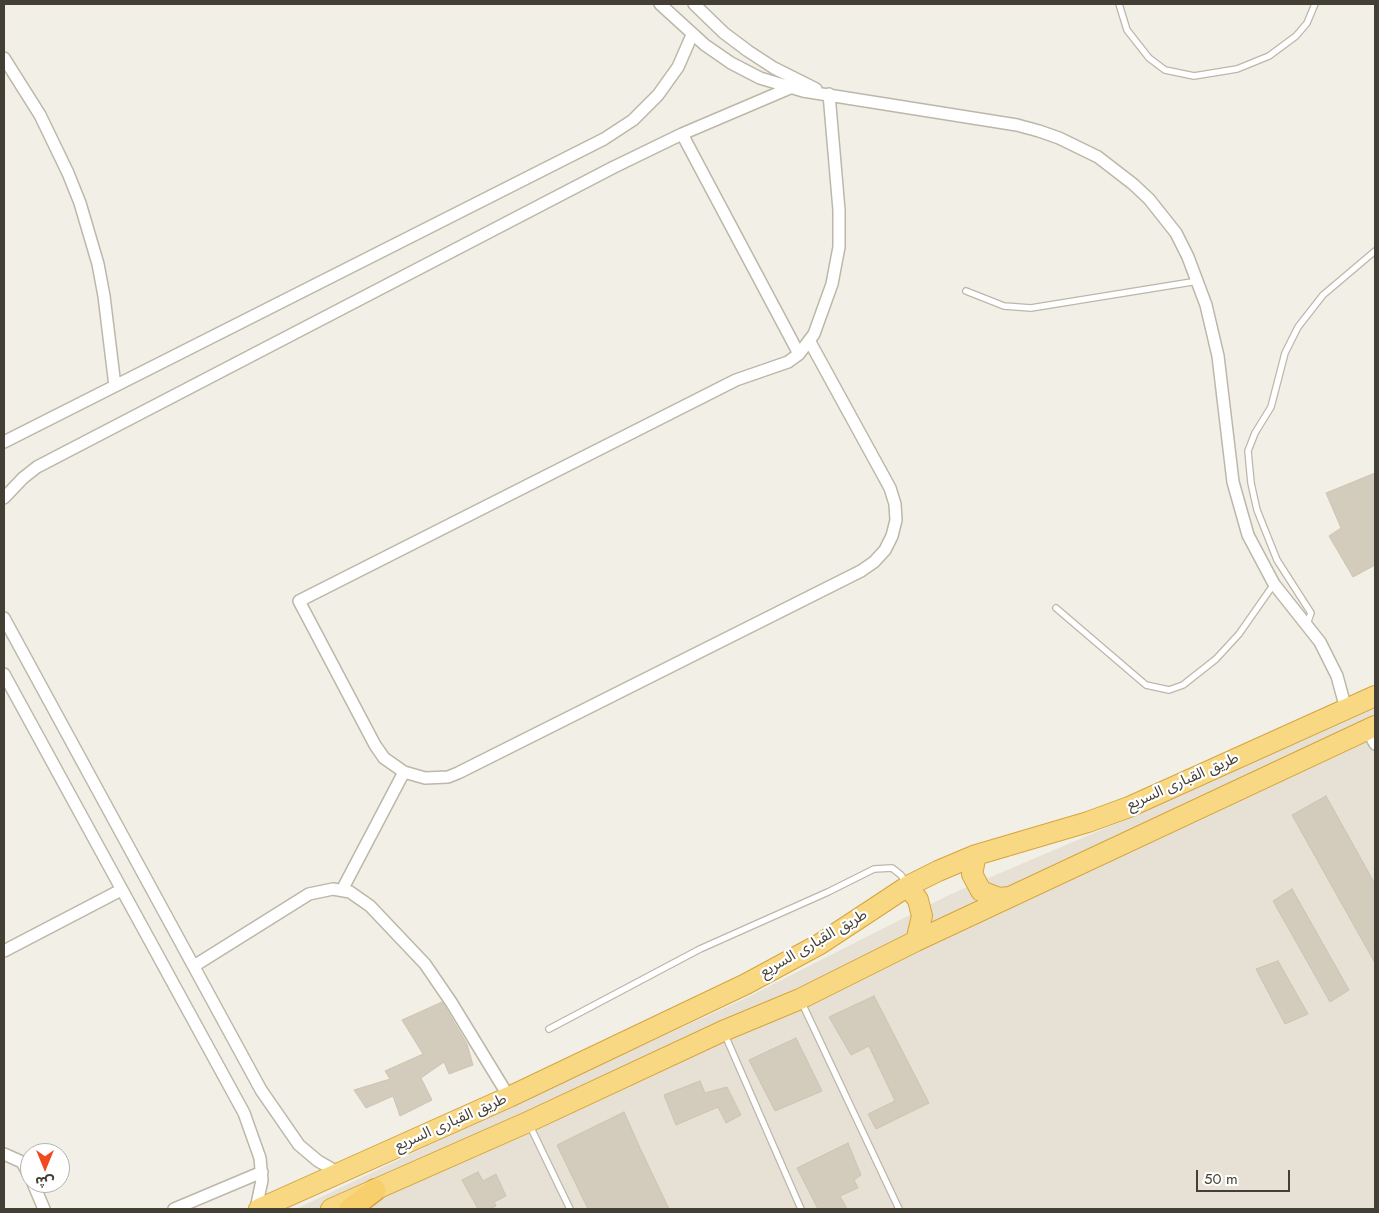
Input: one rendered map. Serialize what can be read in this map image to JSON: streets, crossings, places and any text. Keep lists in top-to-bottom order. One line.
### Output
{"streets":{"highway":["طريق القبارى السريع"]},"scale_bar":"50 m","north":"bottom"}
